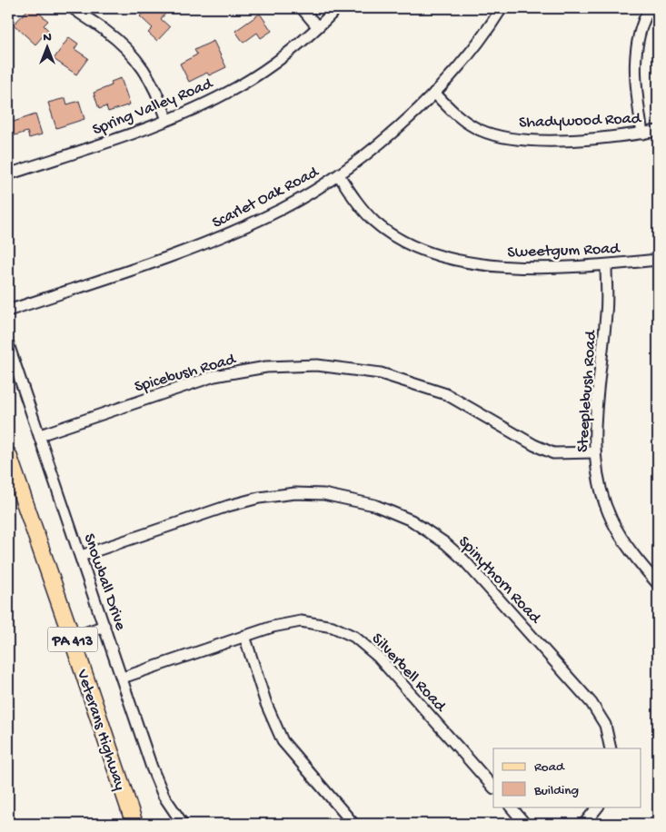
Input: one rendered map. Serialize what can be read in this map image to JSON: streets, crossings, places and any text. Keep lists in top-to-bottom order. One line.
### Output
{"streets":{"main road":["PA 413","Veterans Highway"],"street":["Spring Valley Road","Shadywood Road","Scarlet Oak Road","Sweetgum Road","Spicebush Road","Steeplebush Road","Spinythorn Road","Snowball Drive","Silverbell Road"]},"crossings":[["Shadywood Road","Scarlet Oak Road"],["Scarlet Oak Road","Sweetgum Road"],["Sweetgum Road","Steeplebush Road"],["Spicebush Road","Steeplebush Road"],["Spicebush Road","Snowball Drive"],["Spinythorn Road","Snowball Drive"],["Snowball Drive","Silverbell Road"]],"legend":["Road","Building"],"north":"top"}
